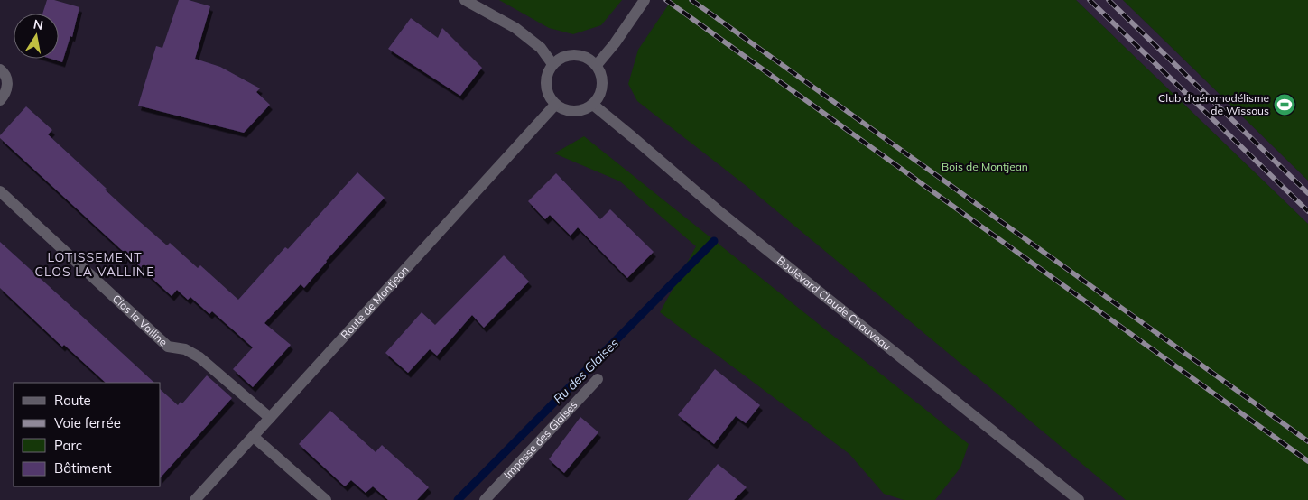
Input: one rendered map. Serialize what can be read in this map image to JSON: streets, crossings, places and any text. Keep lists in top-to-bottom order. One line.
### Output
{"streets":{"street":["Route de Montjean","Boulevard Claude Chauveau","Clos la Valline","Impasse des Glaises"]},"crossings":[["Route de Montjean","Boulevard Claude Chauveau"],["Route de Montjean","Clos la Valline"]],"districts":["LOTISSEMENT CLOS LA VALLINE"],"water":["Ru des Glaises"],"parks":["Bois de Montjean"],"places":{"sports":["Club d'aéromodélisme de Wissous"]},"legend":["Route","Voie ferrée","Parc","Bâtiment"],"north":"top"}
